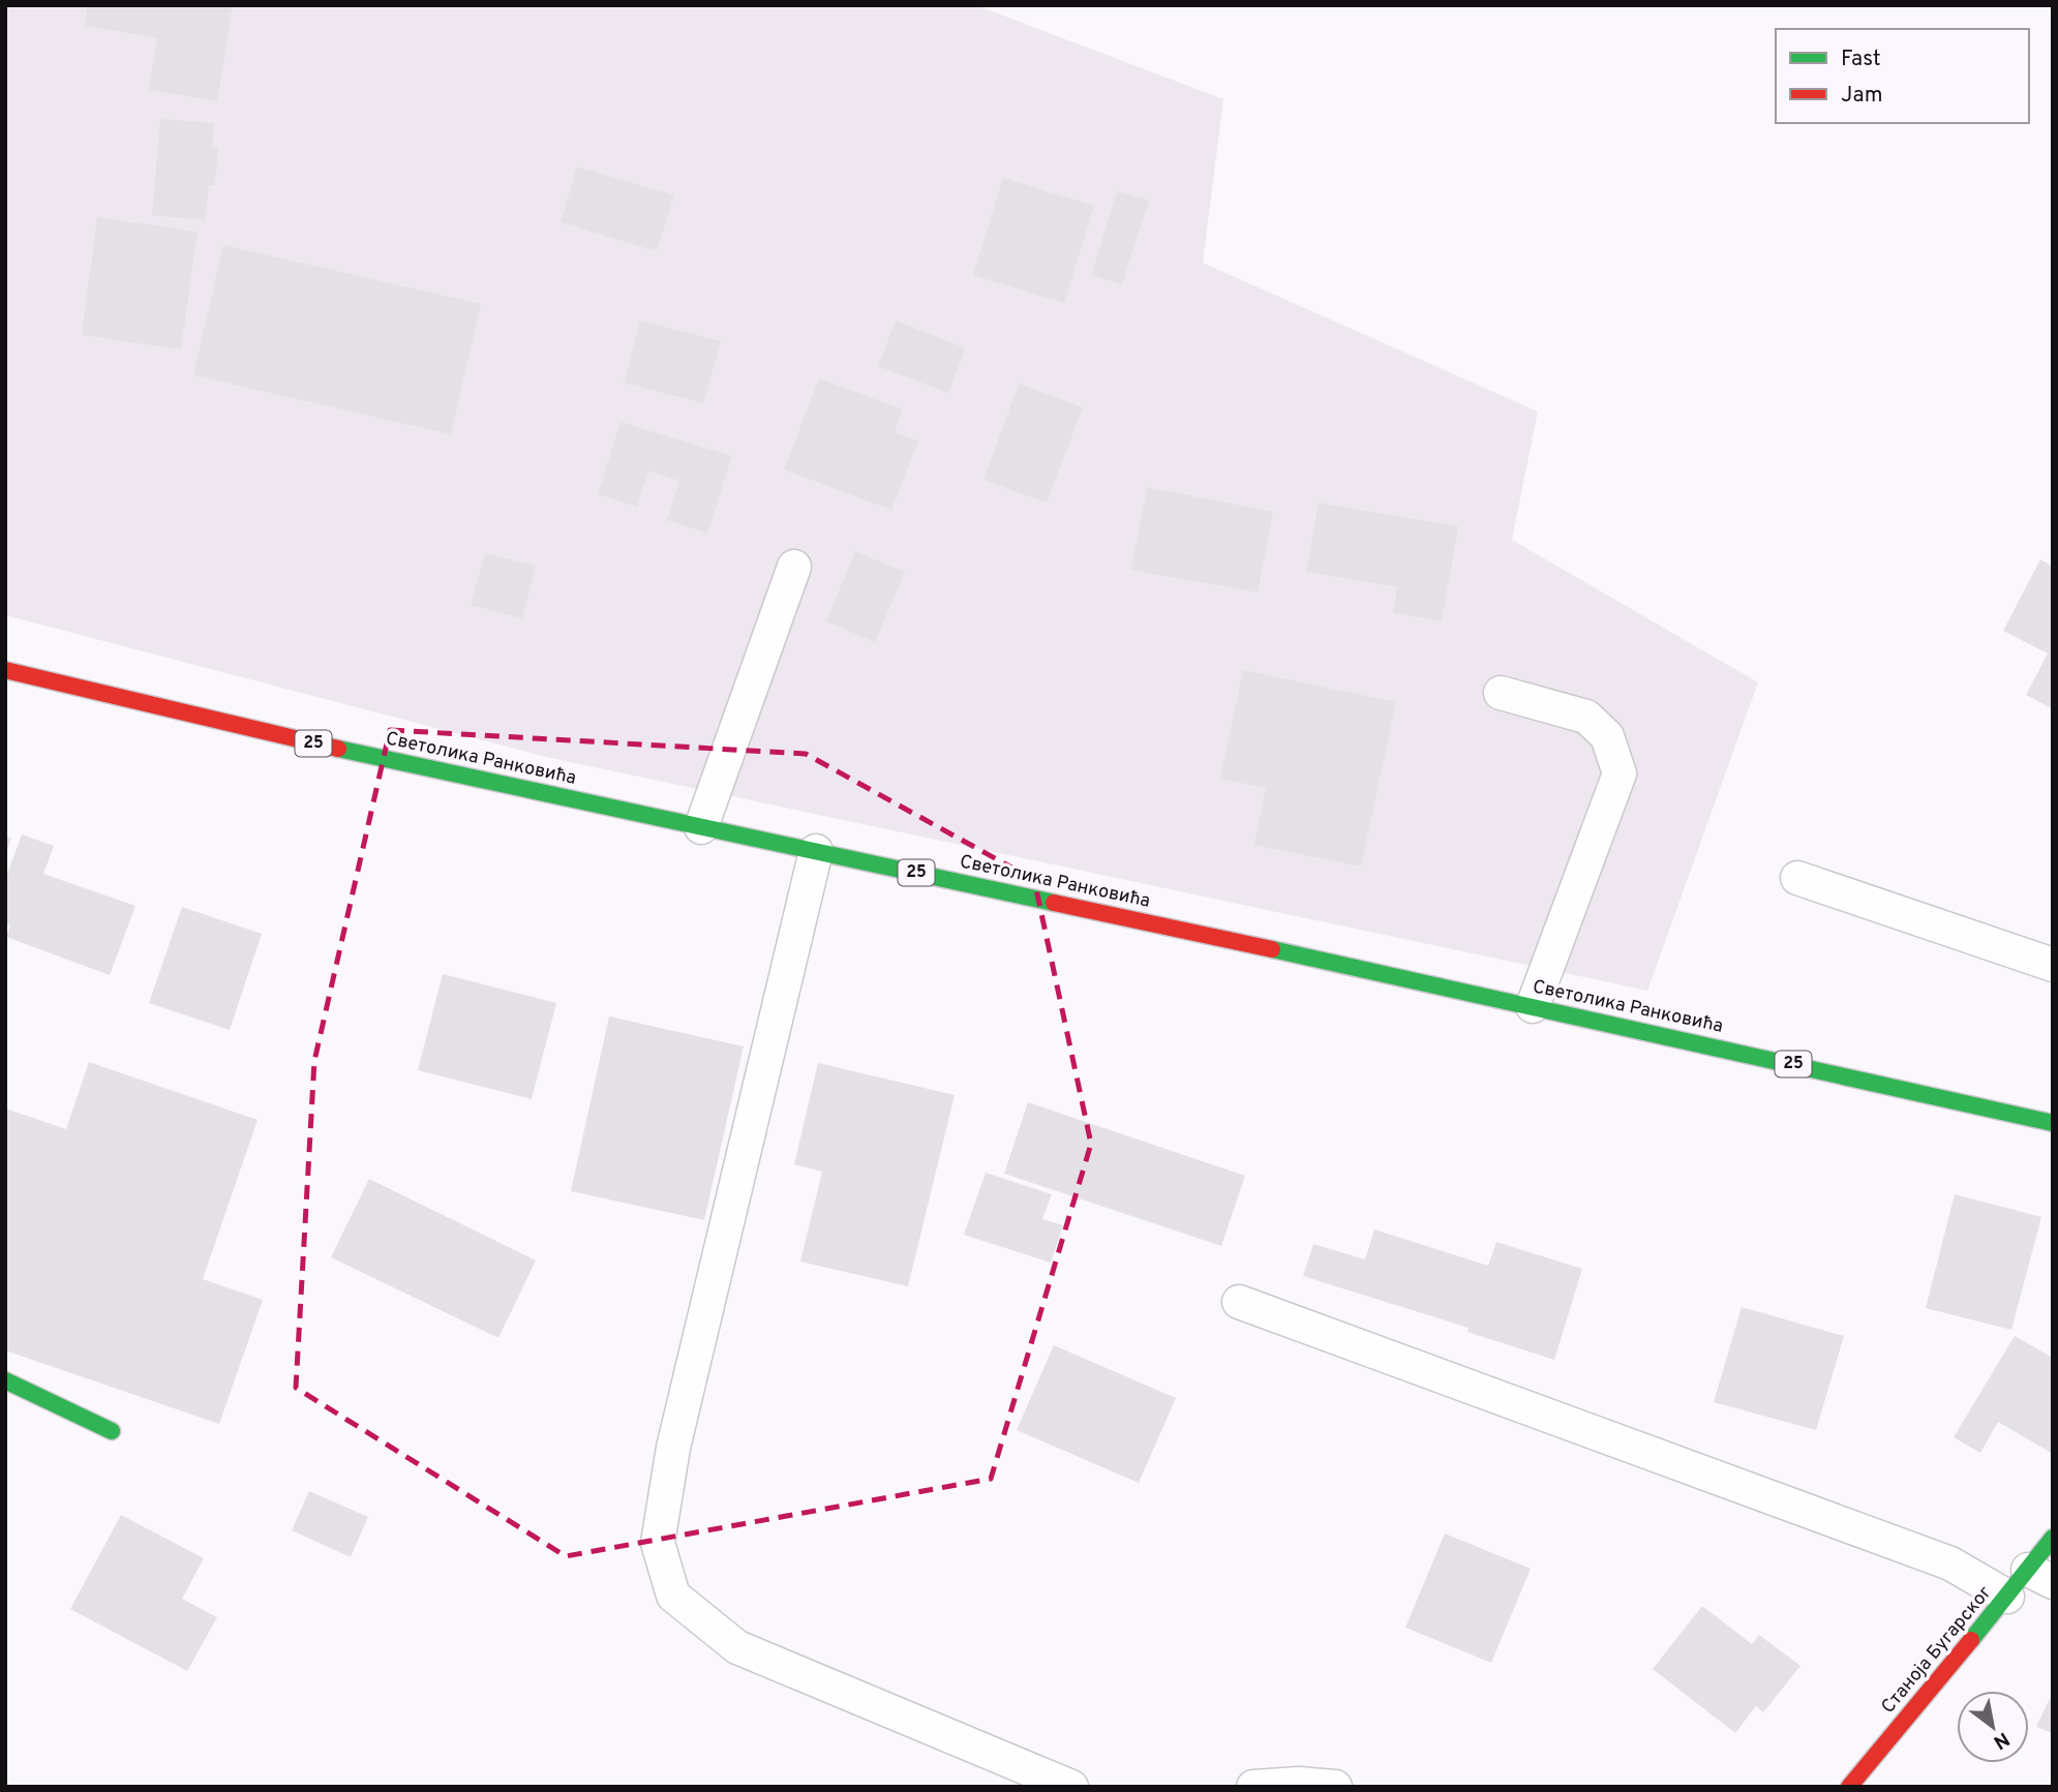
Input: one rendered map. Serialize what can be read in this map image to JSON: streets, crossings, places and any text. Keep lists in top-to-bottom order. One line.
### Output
{"streets":{"main road":["25","Светолика Ранковића","Станоја Бугарског"]},"legend":["Fast","Jam"],"north":"bottom right"}
